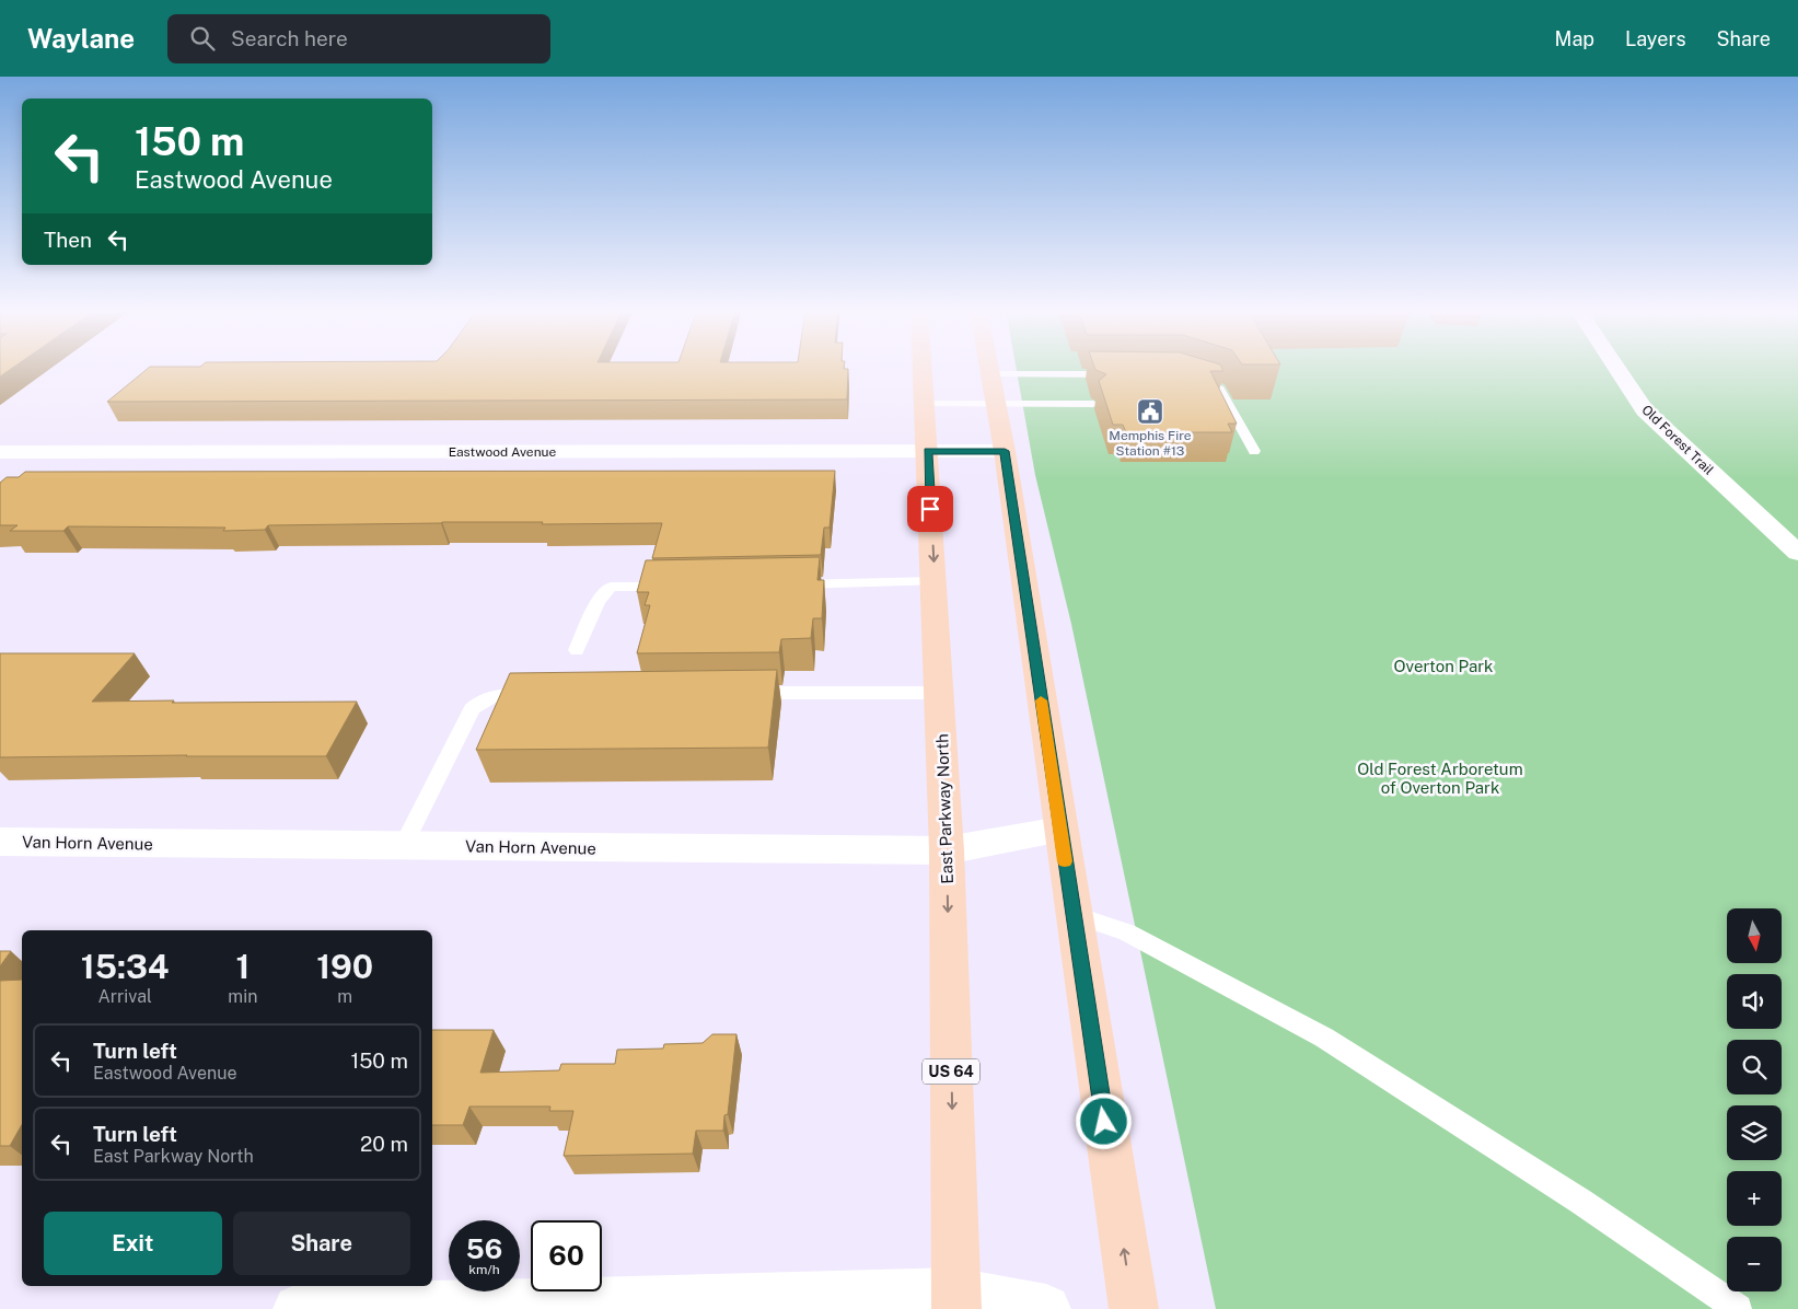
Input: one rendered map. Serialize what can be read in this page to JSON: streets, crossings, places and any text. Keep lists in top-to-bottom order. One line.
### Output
{"streets":{"main road":["East Parkway North","US 64"],"street":["Old Forest Trail","Eastwood Avenue","Van Horn Avenue"]},"crossings":[["Eastwood Avenue","East Parkway North"],["East Parkway North","Van Horn Avenue"]],"parks":["Overton Park","Old Forest Arboretum of Overton Park"],"places":{"public building":["Memphis Fire Station #13"]},"north":"bottom","page":{"header":"Waylane","search":"Search here","nav":["Map","Layers","Share"],"turn":["150 m","Eastwood Avenue"],"then":"Then","map_buttons":["+","−"],"eta":["15:34","Arrival","1","min","190","m"],"list":[{"name":"Turn left","note":"Eastwood Avenue","value":"150 m"},{"name":"Turn left","note":"East Parkway North","value":"20 m"}],"buttons":["Exit","Share"],"speed":"56 km/h","limit":"60"}}
